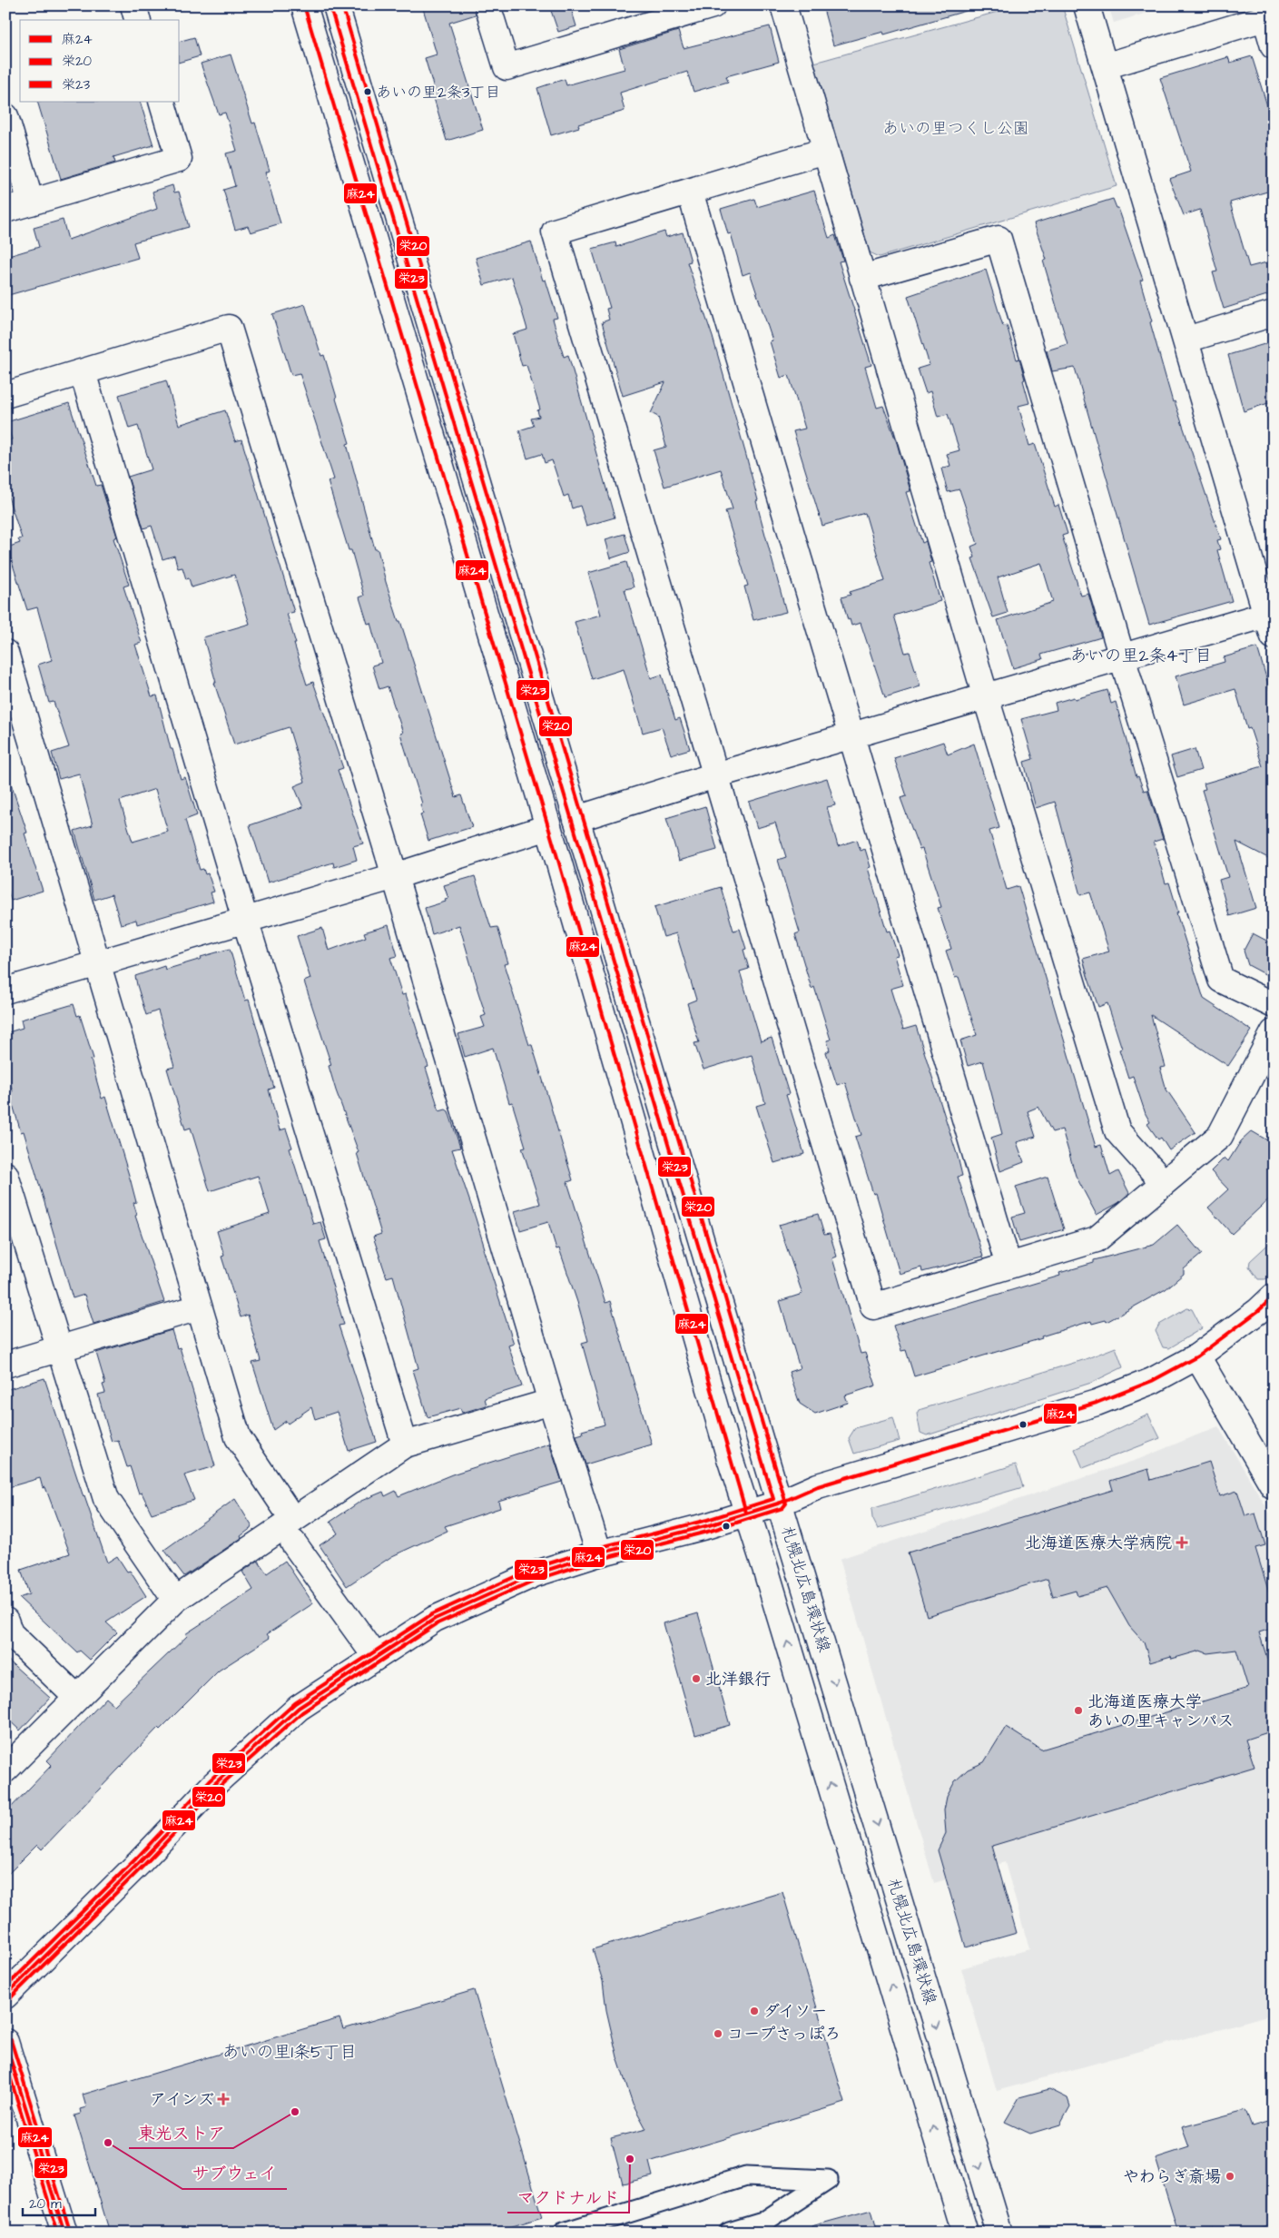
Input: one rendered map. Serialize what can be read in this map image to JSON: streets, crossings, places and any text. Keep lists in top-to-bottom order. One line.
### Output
{"streets":{"street":["札幌北広島環状線"]},"districts":["あいの里2条4丁目","あいの里1条5丁目"],"parks":["あいの里つくし公園"],"places":{"other":["あいの里2条3丁目","北洋銀行","北海道医療大学 あいの里キャンパス","ダイソー","コープさっぽろ","東光ストア","サブウェイ","マクドナルド","やわらぎ斎場"],"health":["北海道医療大学病院","アインズ"]},"lines":["transit line 麻24","transit line 栄20","transit line 栄23"],"legend":["麻24","栄20","栄23"],"scale_bar":"20 m"}
